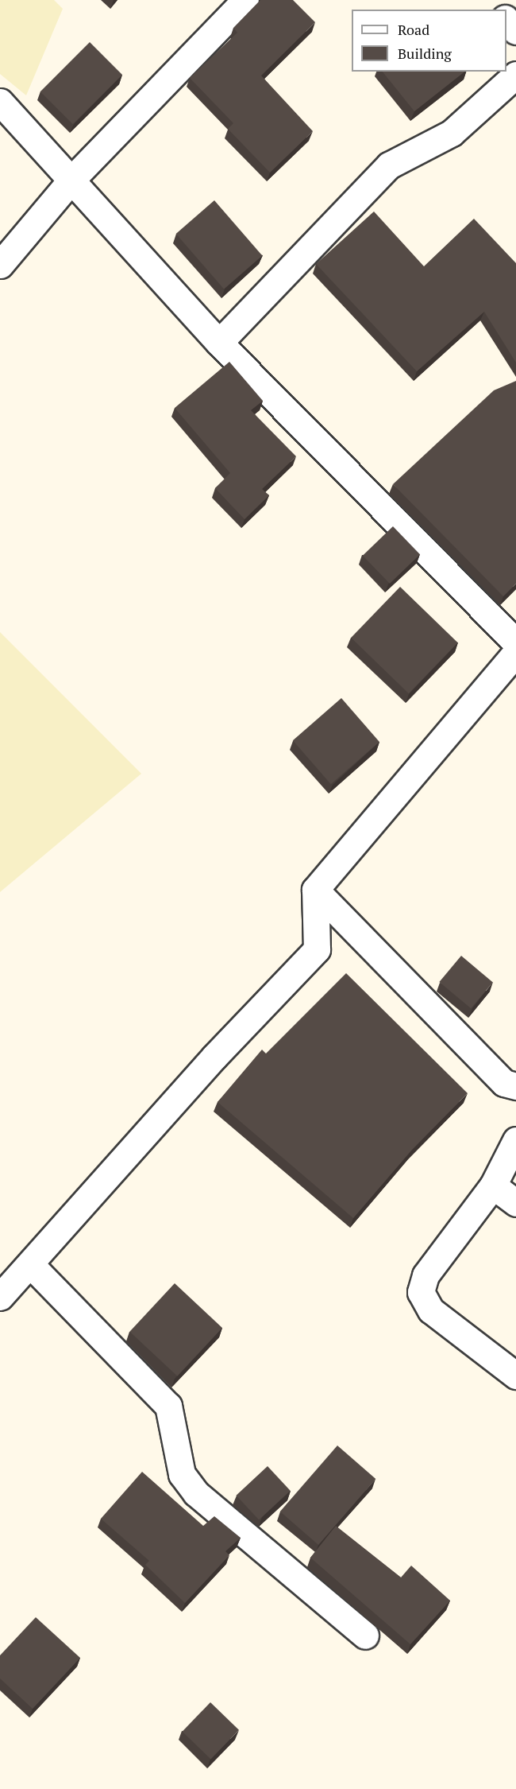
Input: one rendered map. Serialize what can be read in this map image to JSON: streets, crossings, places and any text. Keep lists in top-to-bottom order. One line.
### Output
{"legend":["Road","Building"]}
